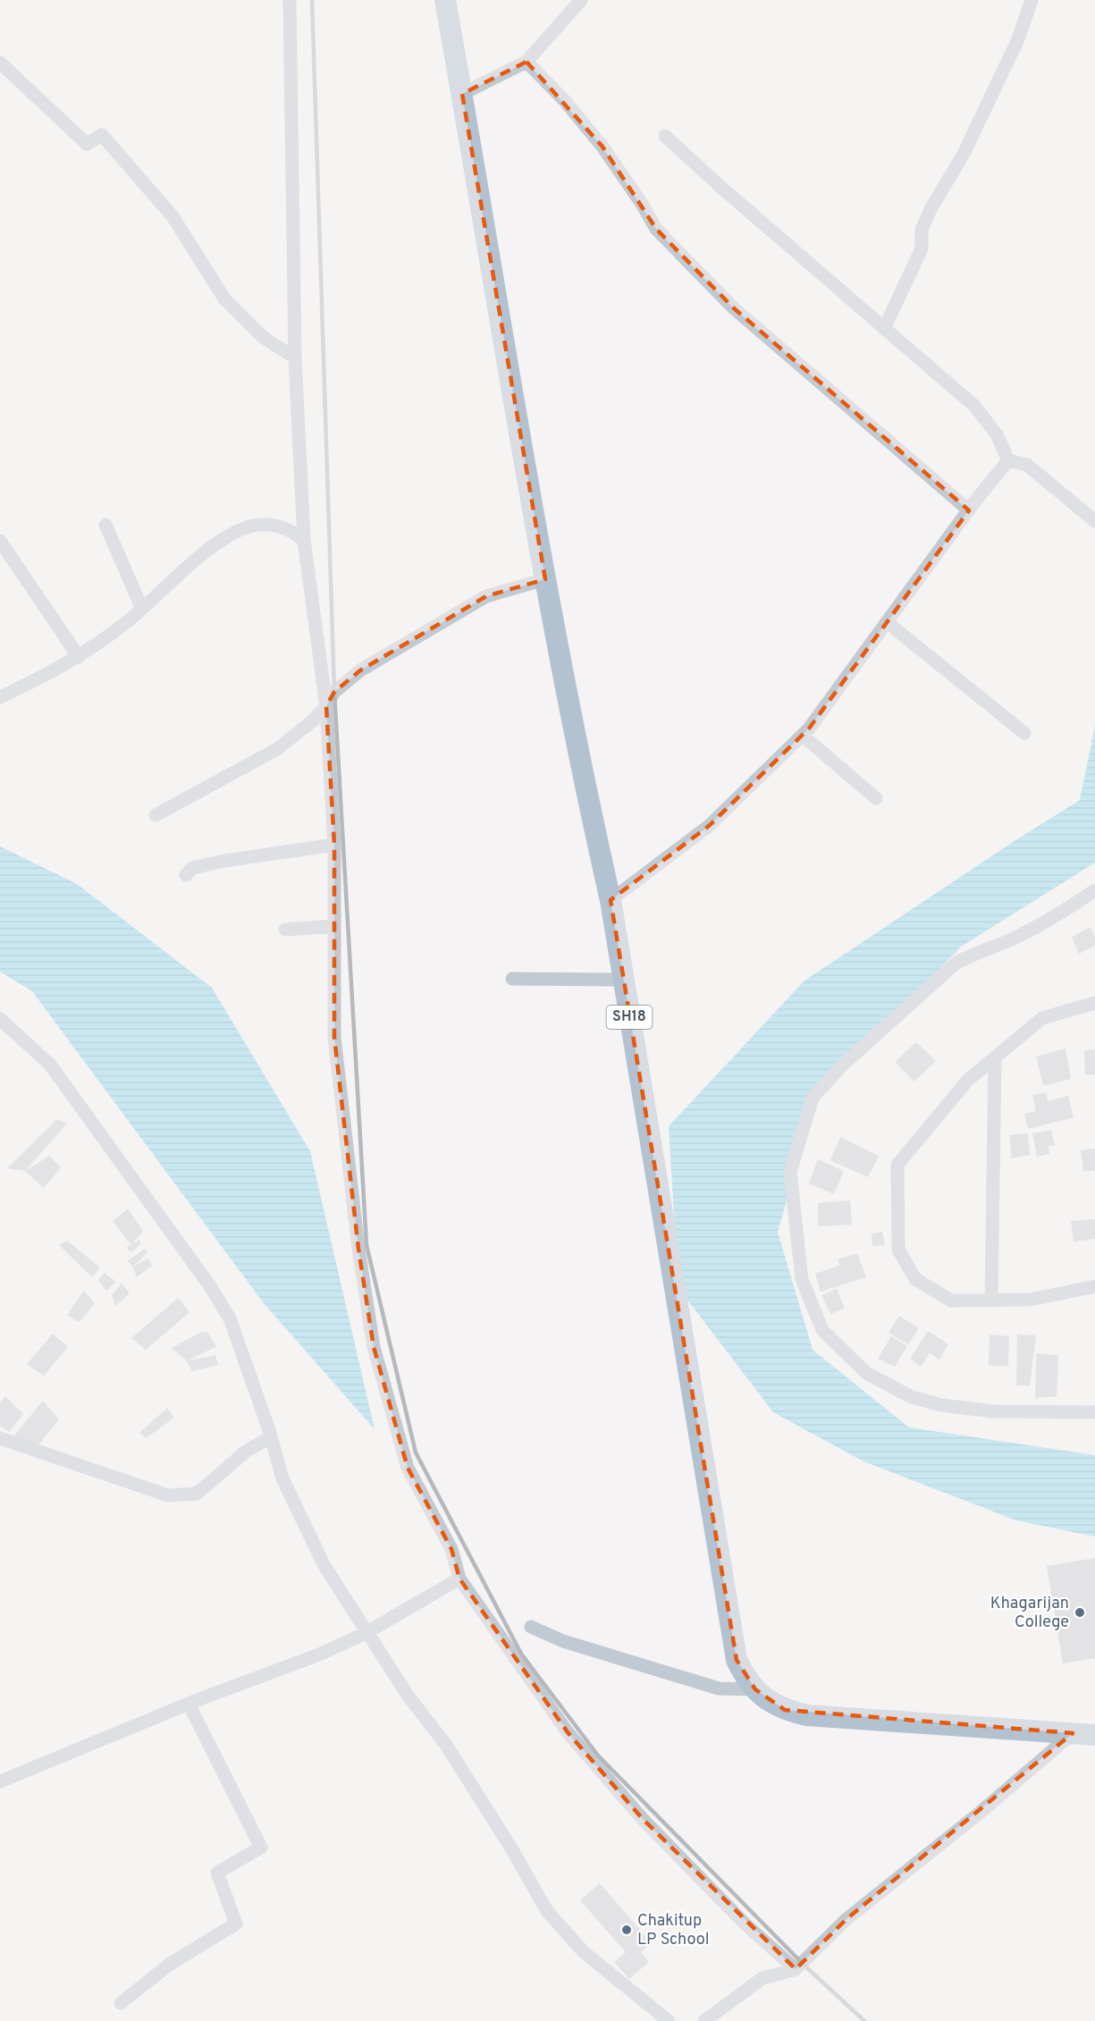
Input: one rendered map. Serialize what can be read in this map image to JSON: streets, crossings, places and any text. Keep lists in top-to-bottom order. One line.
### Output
{"streets":{"main road":["SH18"]},"places":["Khagarijan College","Chakitup LP School"]}
